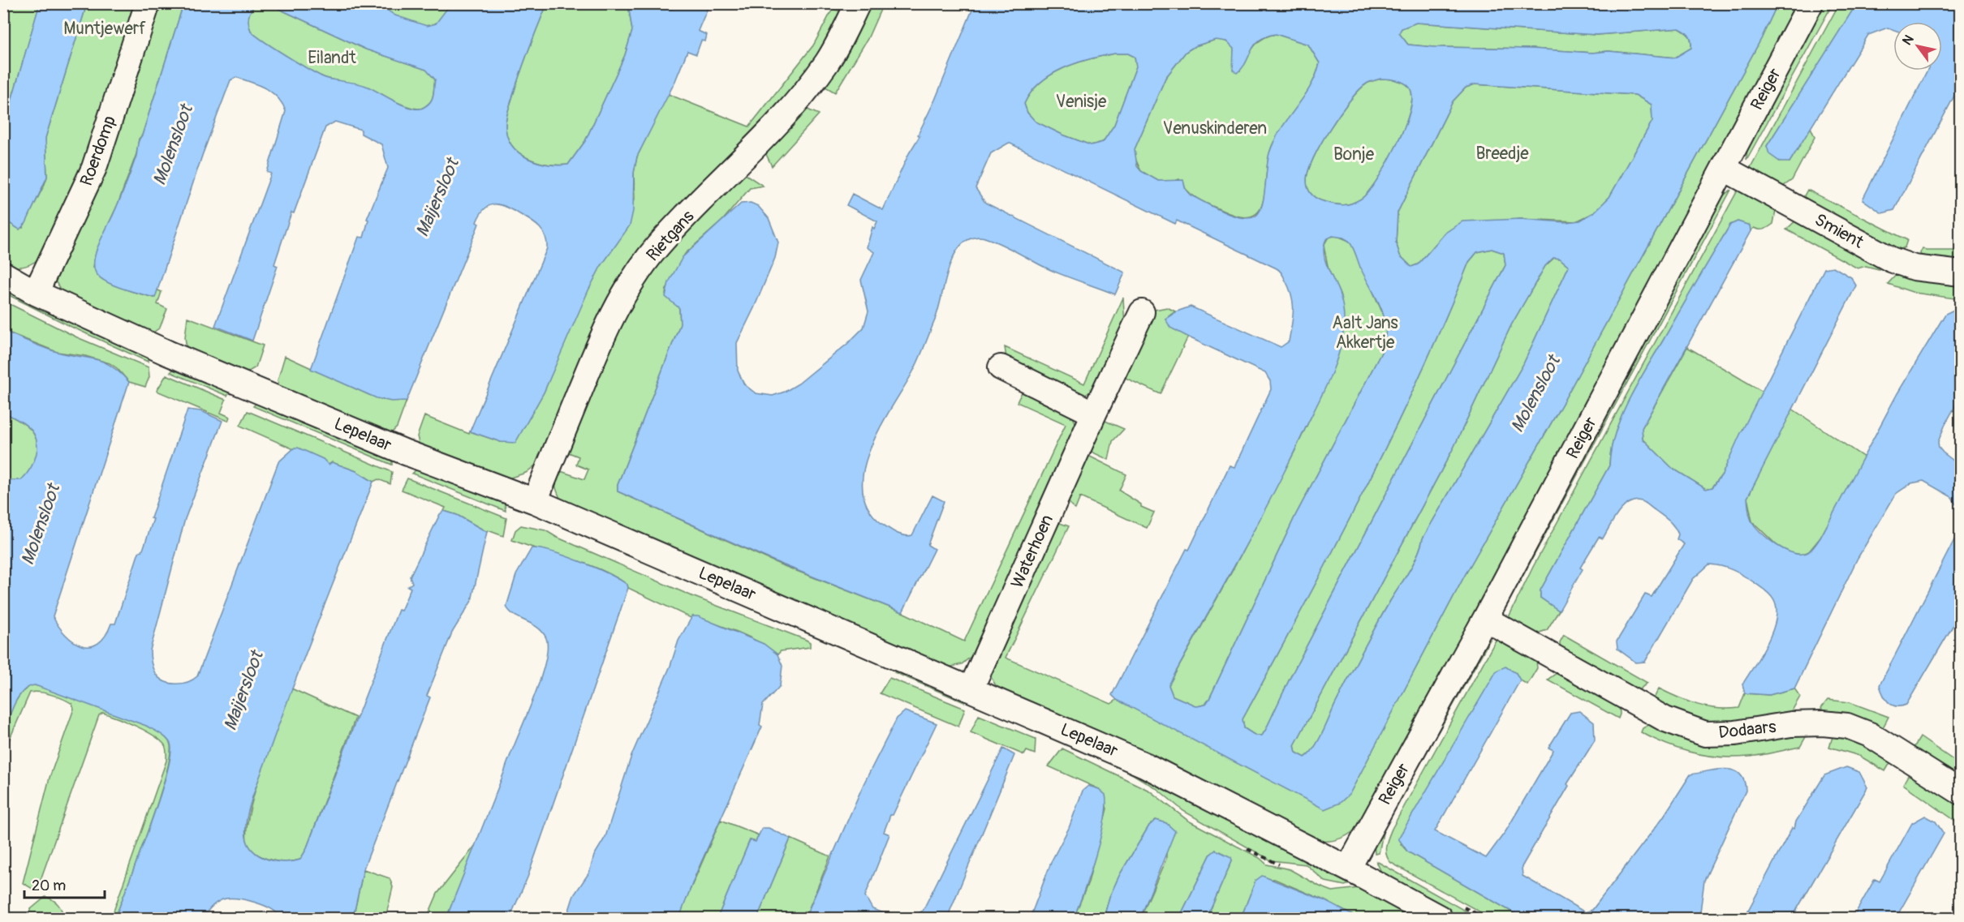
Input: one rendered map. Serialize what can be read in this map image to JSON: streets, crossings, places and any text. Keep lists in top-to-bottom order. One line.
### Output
{"streets":{"street":["Reiger","Roerdomp","Smient","Rietgans","Lepelaar","Waterhoen","Dodaars"]},"crossings":[["Reiger","Smient"],["Reiger","Lepelaar"],["Reiger","Dodaars"],["Roerdomp","Lepelaar"],["Rietgans","Lepelaar"],["Lepelaar","Waterhoen"]],"water":["Molensloot","Maijersloot"],"parks":["Muntjewerf","Eilandt","Venisje","Venuskinderen","Breedje","Bonje","Aalt Jans Akkertje"],"scale_bar":"20 m","north":"top left"}
